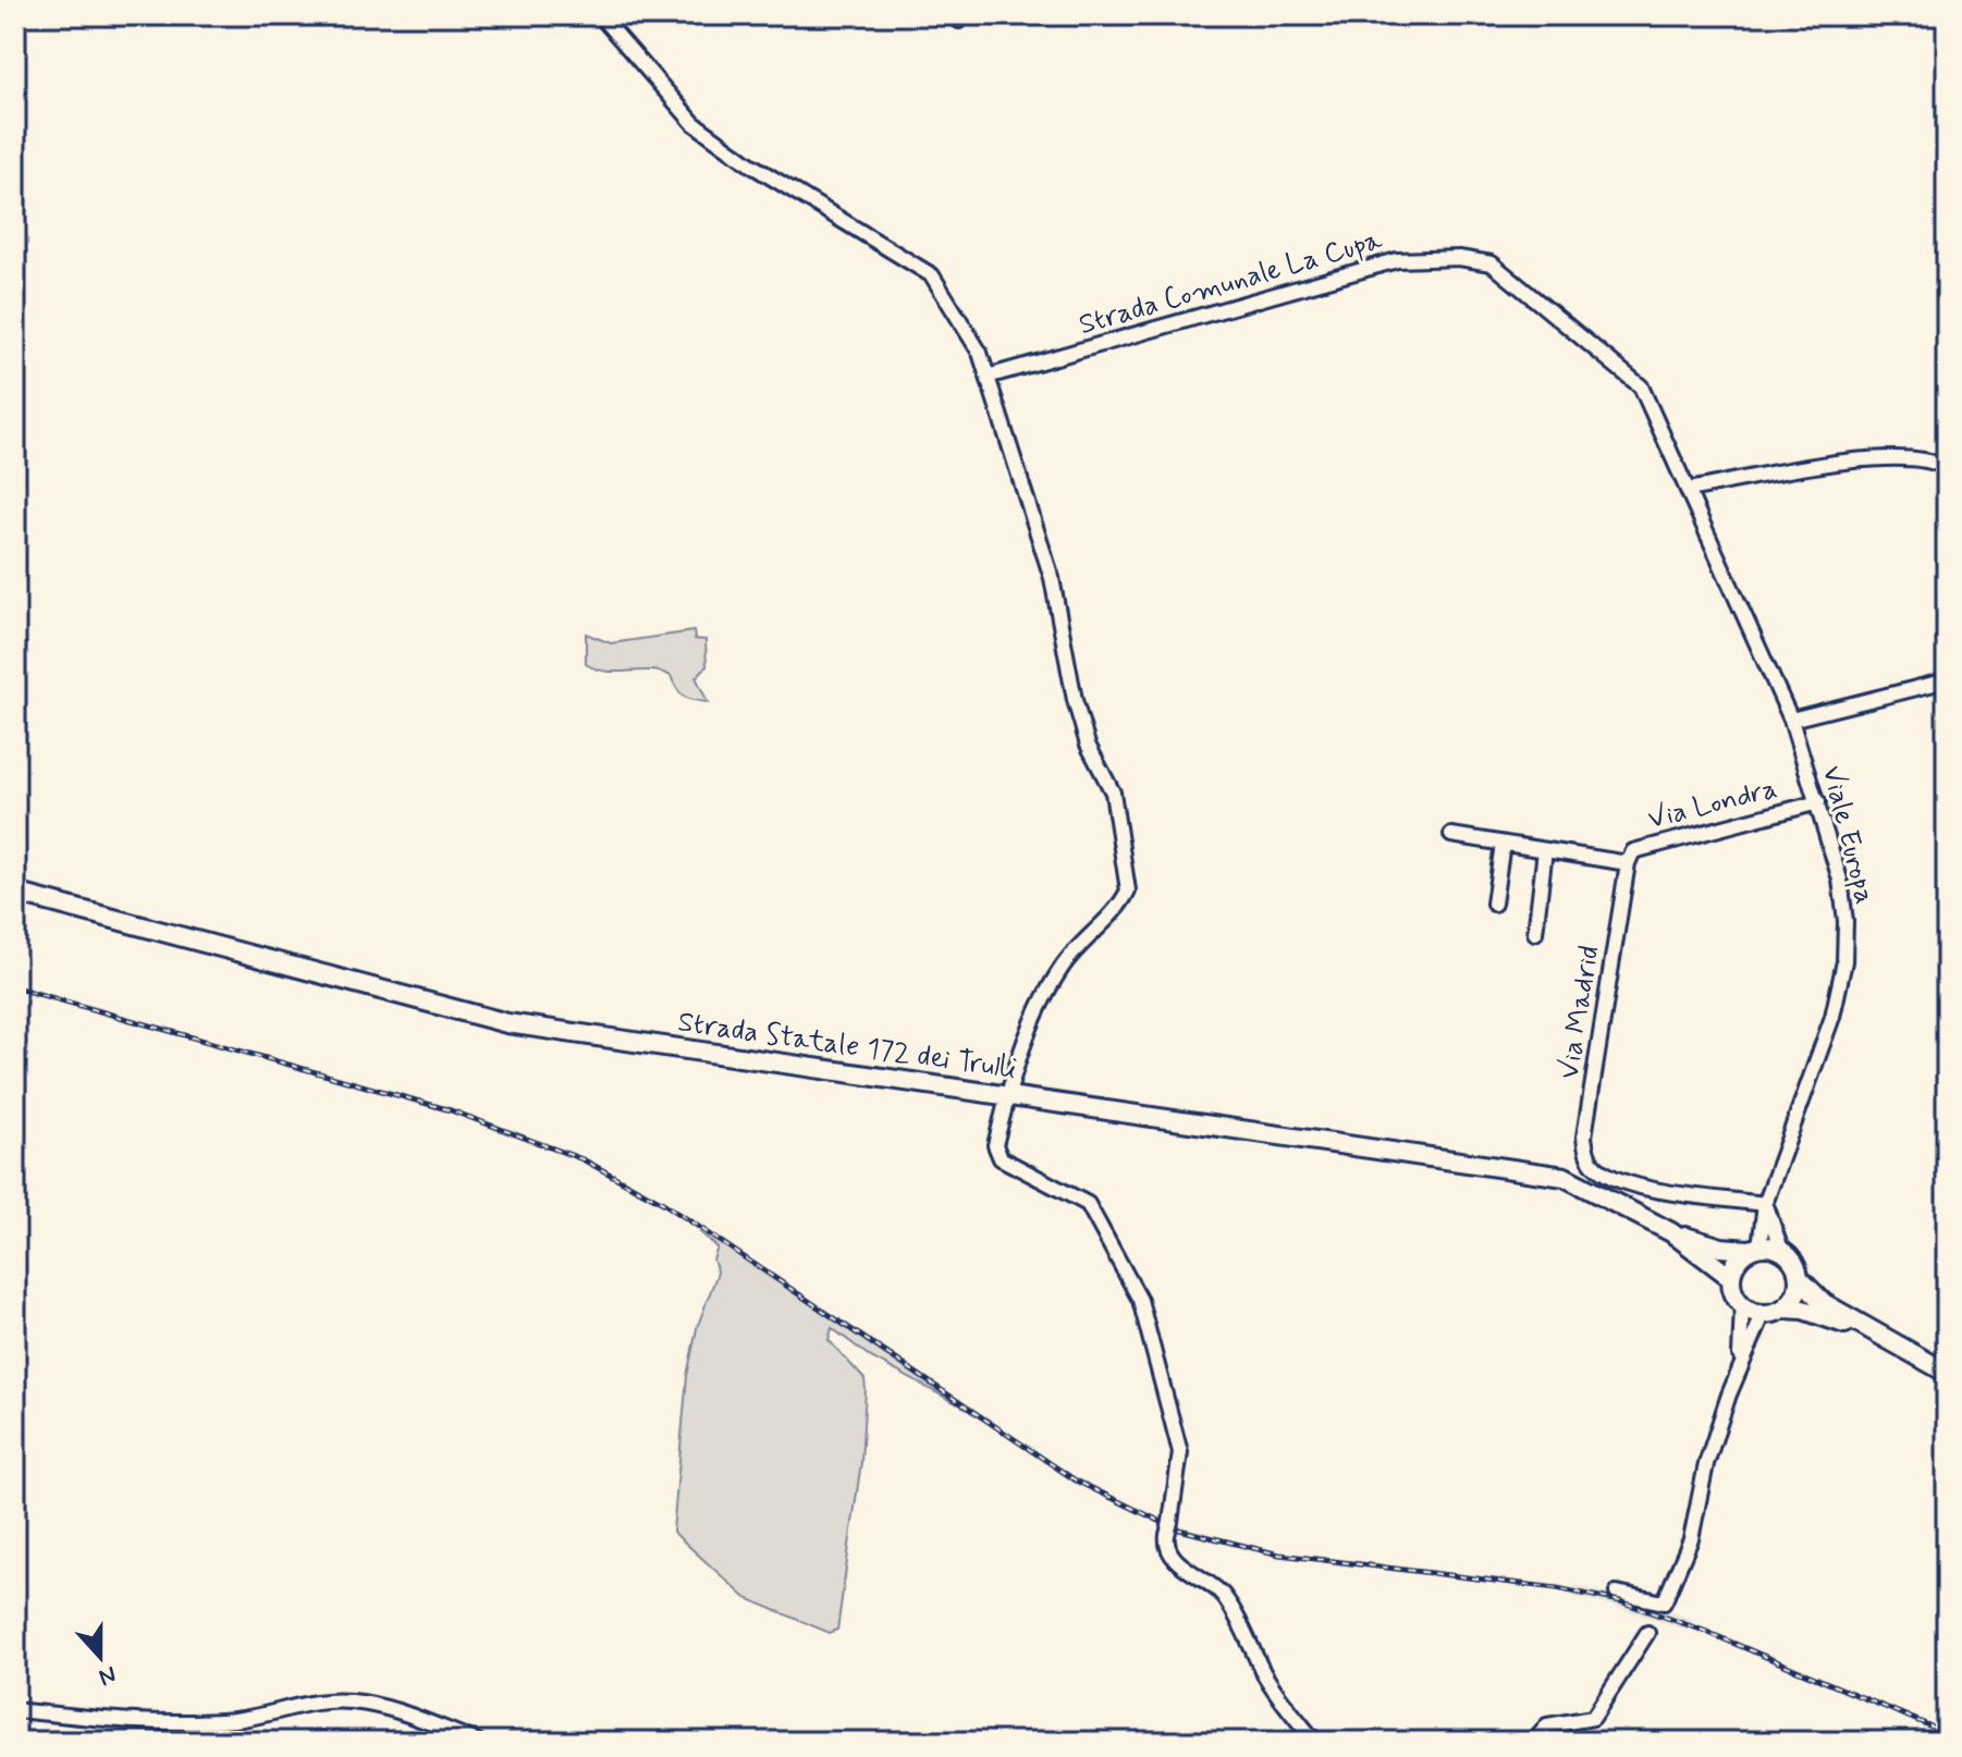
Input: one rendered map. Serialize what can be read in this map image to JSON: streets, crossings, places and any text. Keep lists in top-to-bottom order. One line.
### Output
{"streets":{"main road":["Strada Statale 172 dei Trulli"],"street":["Strada Comunale La Cupa","Via Londra","Viale Europa","Via Madrid"]},"crossings":[["Strada Comunale La Cupa","Viale Europa"],["Via Londra","Viale Europa"],["Via Londra","Via Madrid"],["Viale Europa","Via Madrid"],["Viale Europa","Strada Statale 172 dei Trulli"]],"north":"bottom"}
